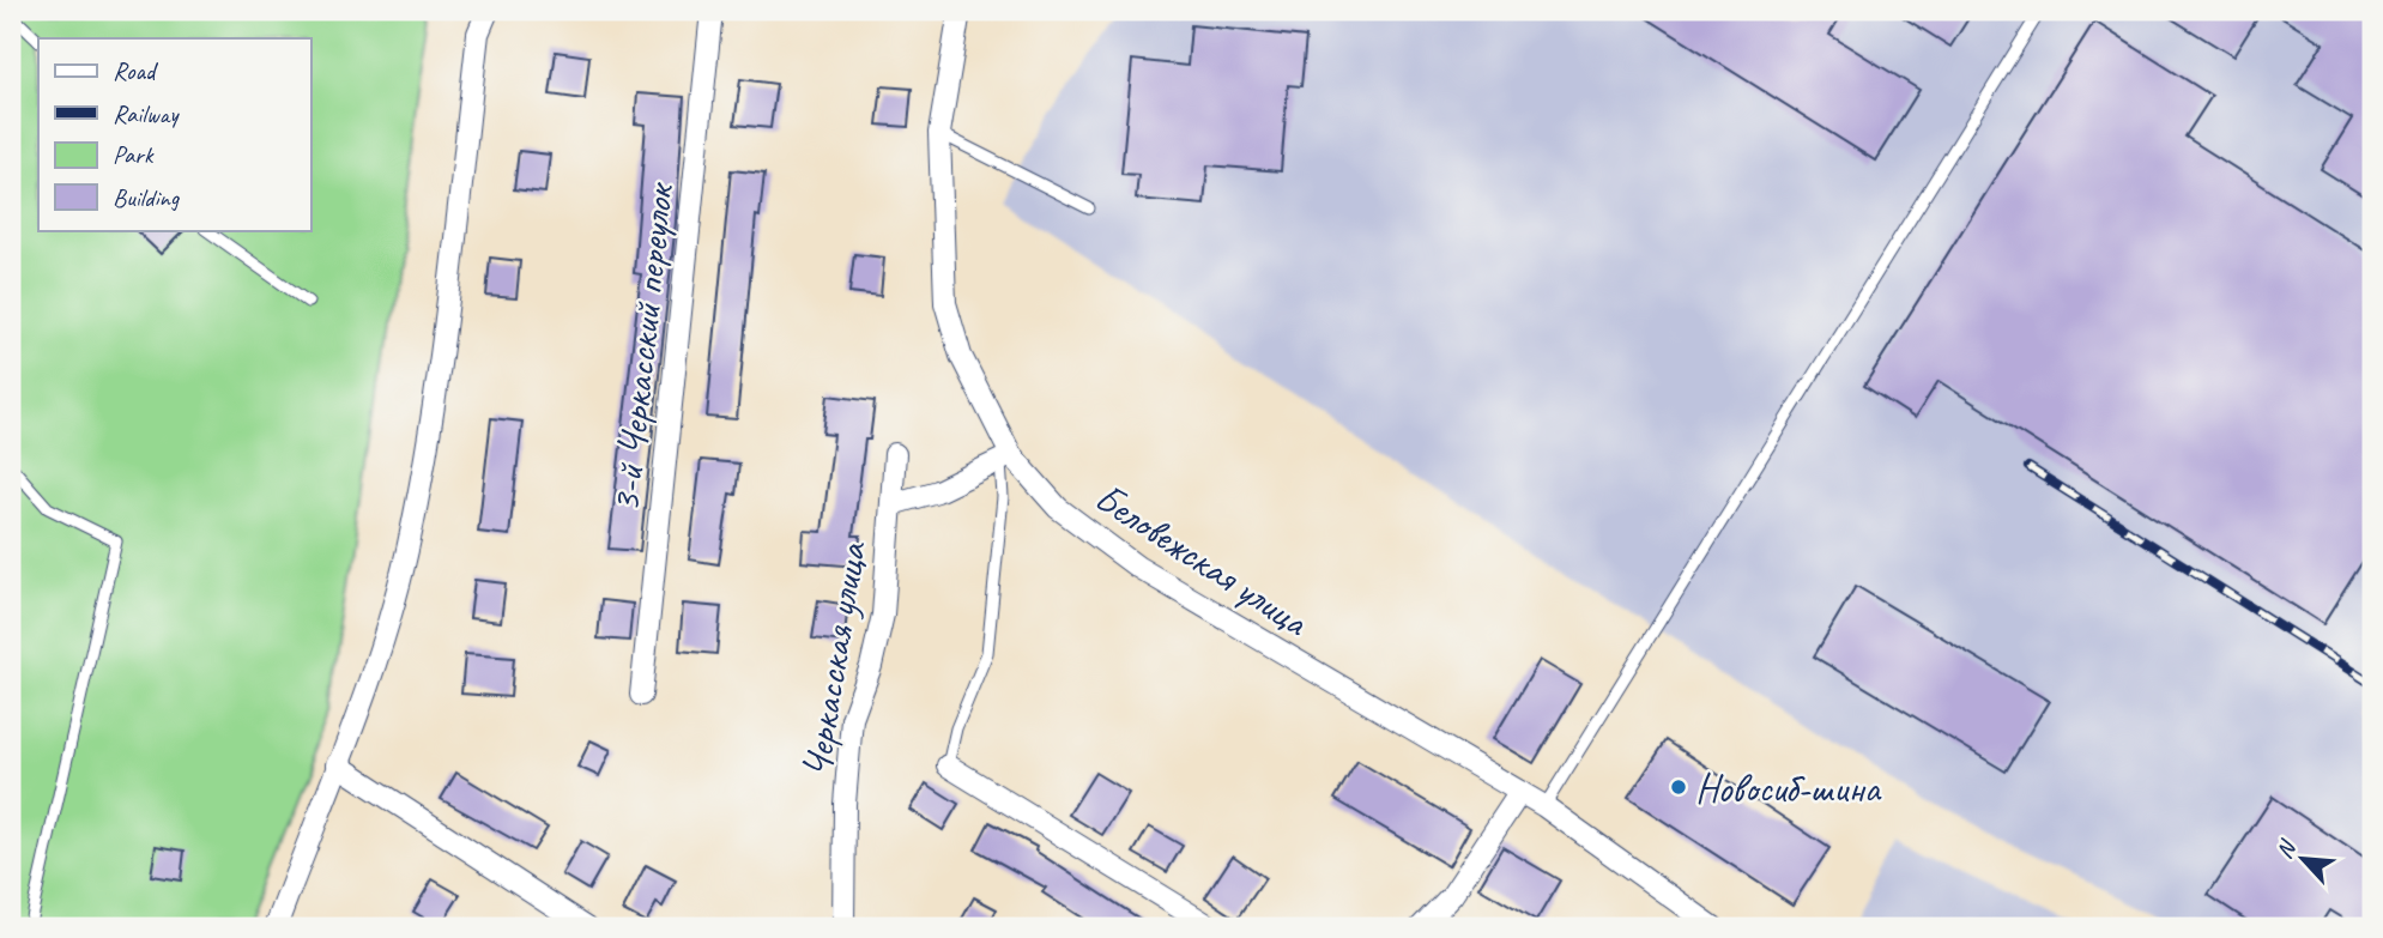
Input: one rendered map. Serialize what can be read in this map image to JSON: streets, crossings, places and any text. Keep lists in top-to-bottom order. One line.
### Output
{"streets":{"street":["3-й Черкасский переулок","Беловежская улица","Черкасская улица"]},"places":["Новосиб-шина"],"legend":["Road","Railway","Park","Building"],"north":"top left"}
